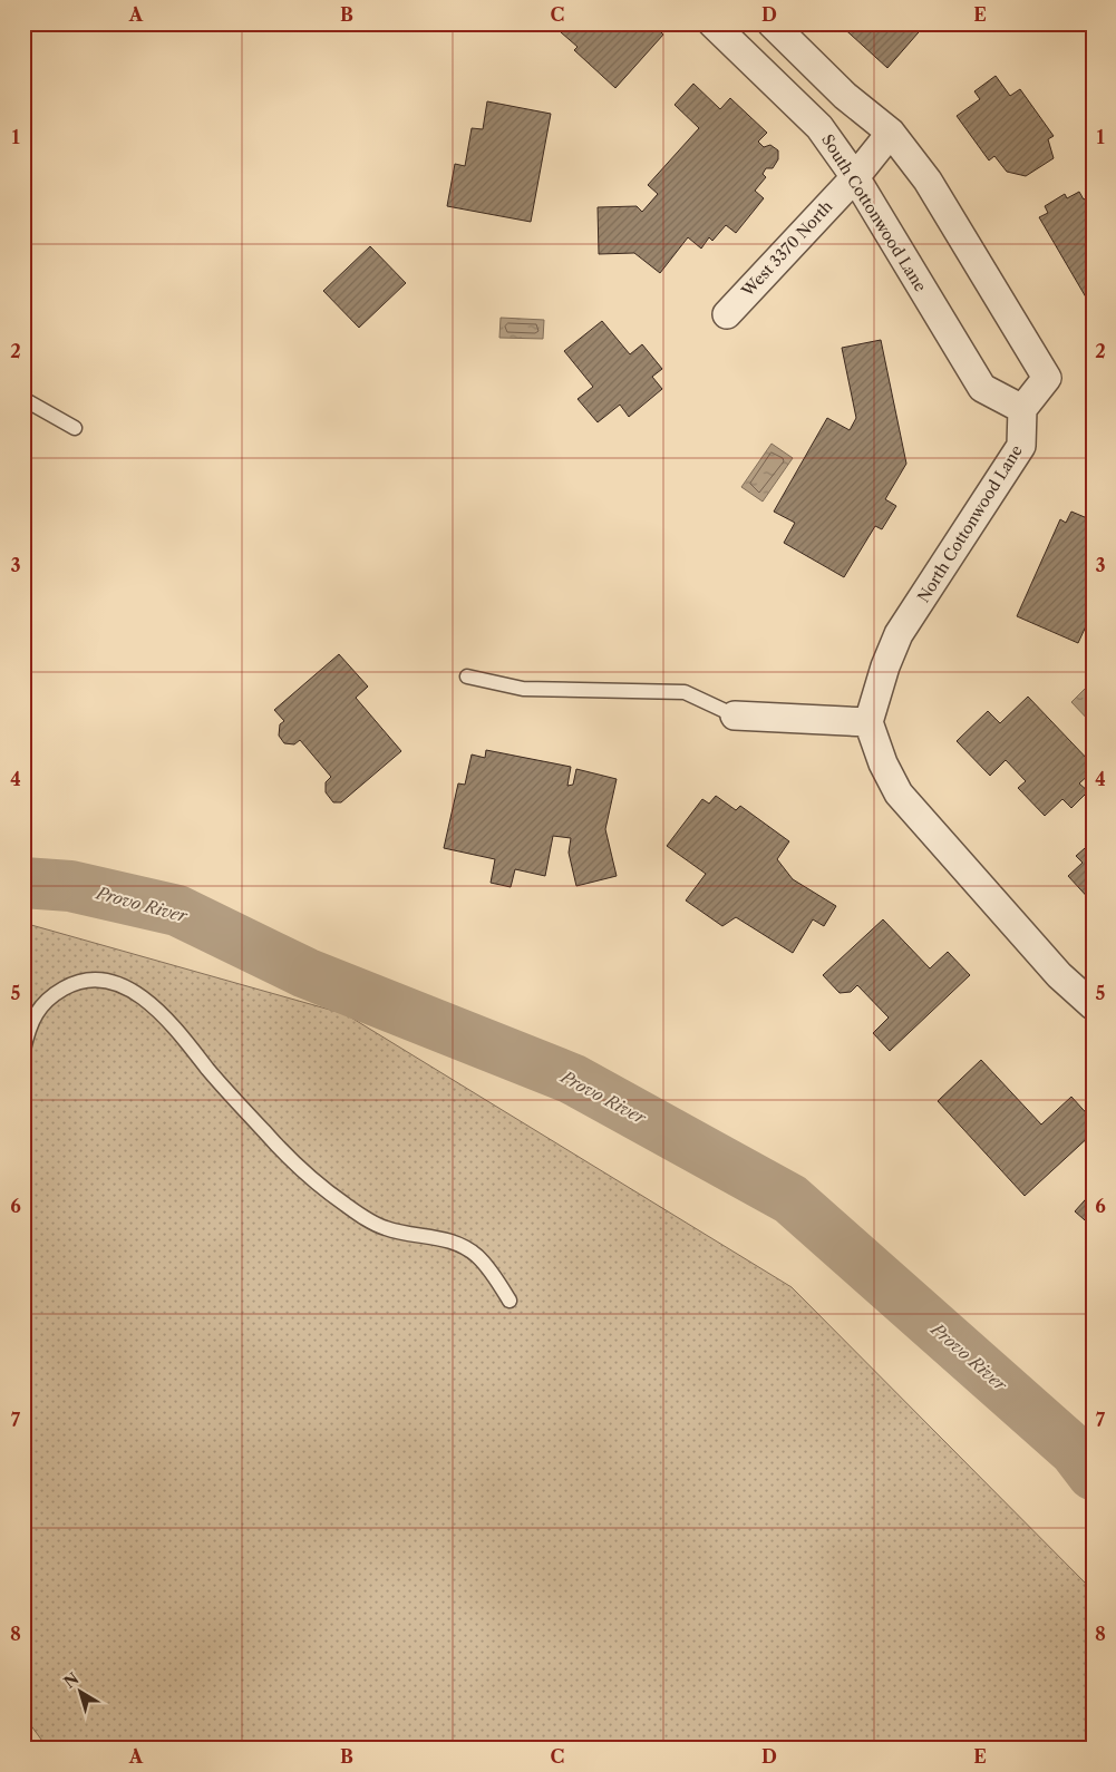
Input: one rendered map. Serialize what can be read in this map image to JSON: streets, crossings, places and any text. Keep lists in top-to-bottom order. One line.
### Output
{"streets":{"street":["South Cottonwood Lane","West 3370 North","North Cottonwood Lane"]},"crossings":[["South Cottonwood Lane","West 3370 North"],["South Cottonwood Lane","North Cottonwood Lane"]],"water":["Provo River"],"north":"top left","grid":{"columns":["A","B","C","D","E"],"rows":["1","2","3","4","5","6","7","8"]}}
